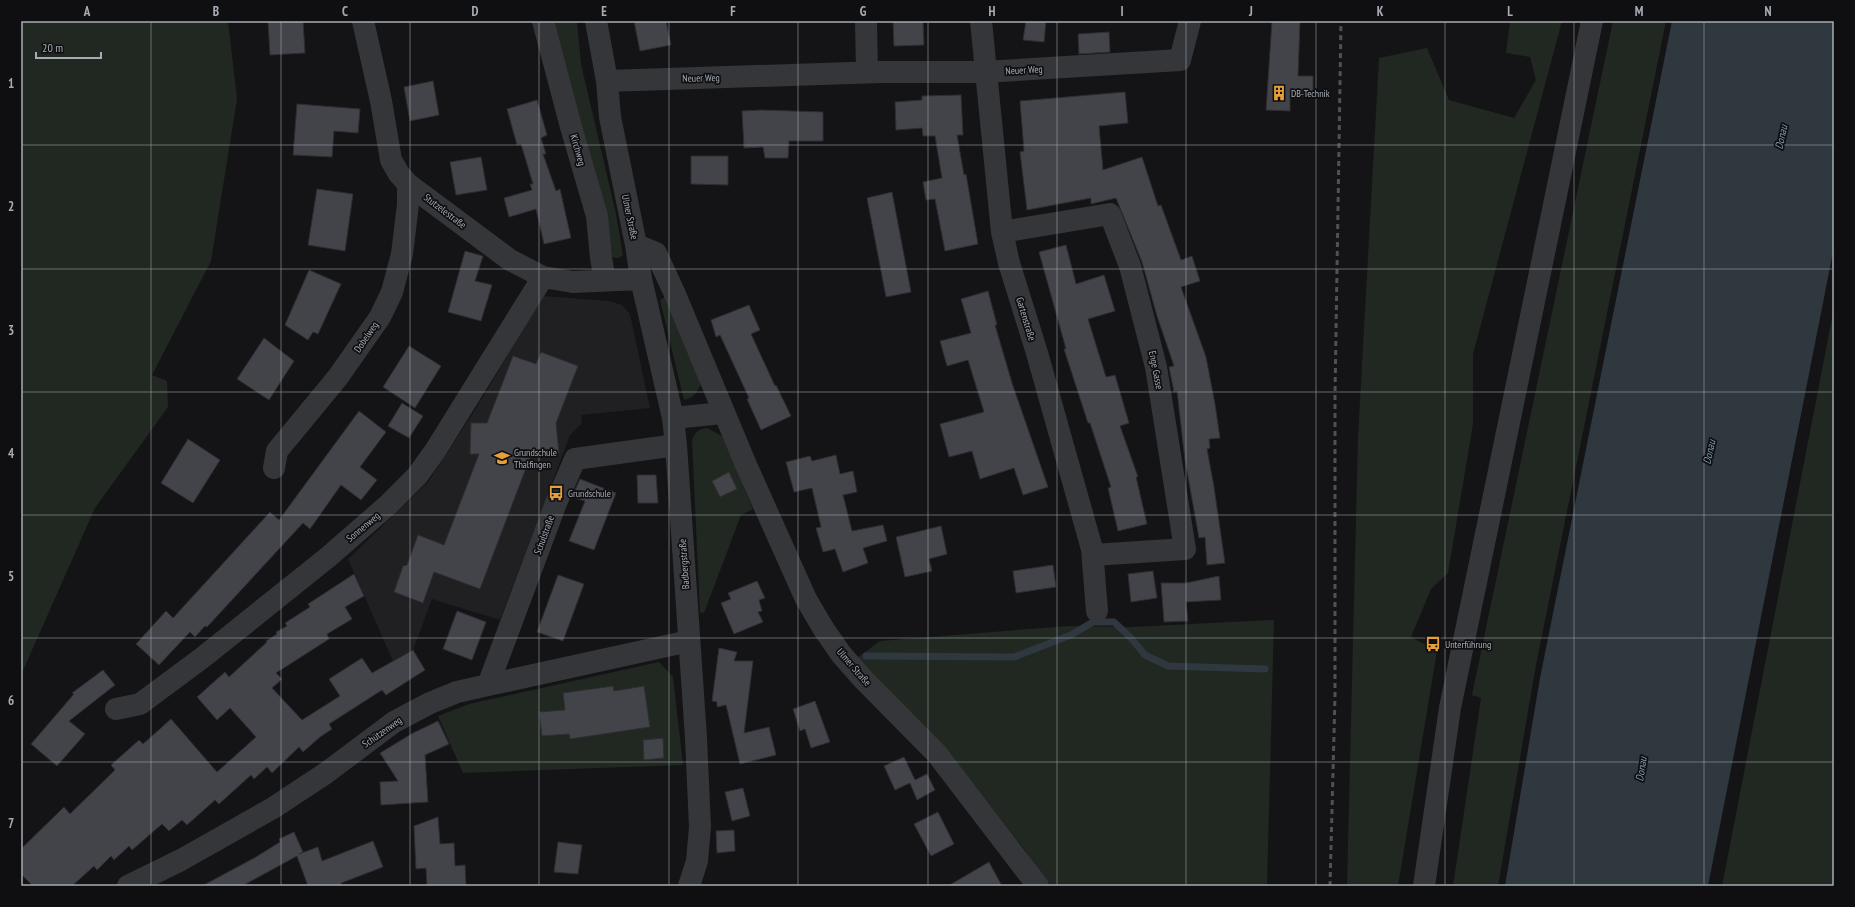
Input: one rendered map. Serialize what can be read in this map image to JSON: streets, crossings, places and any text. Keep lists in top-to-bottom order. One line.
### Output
{"streets":{"street":["Neuer Weg","Kirchweg","Stutzelestraße","Ulmer Straße","Gartenstraße","Dobelweg","Enge Gasse","Sonnenweg","Schulstraße","Badbergstraße","Schützenweg"]},"crossings":[["Neuer Weg","Ulmer Straße"],["Neuer Weg","Gartenstraße"],["Kirchweg","Stutzelestraße"],["Stutzelestraße","Dobelweg"],["Stutzelestraße","Sonnenweg"],["Stutzelestraße","Badbergstraße"],["Ulmer Straße","Badbergstraße"],["Gartenstraße","Enge Gasse"],["Schulstraße","Badbergstraße"],["Schulstraße","Schützenweg"],["Badbergstraße","Schützenweg"]],"water":["Donau"],"places":{"building":["DB-Technik"],"school or university":["Grundschule Thalfingen"],"bus stop":["Grundschule","Unterführung"]},"scale_bar":"20 m","grid":{"columns":["A","B","C","D","E","F","G","H","I","J","K","L","M","N"],"rows":["1","2","3","4","5","6","7"]}}
